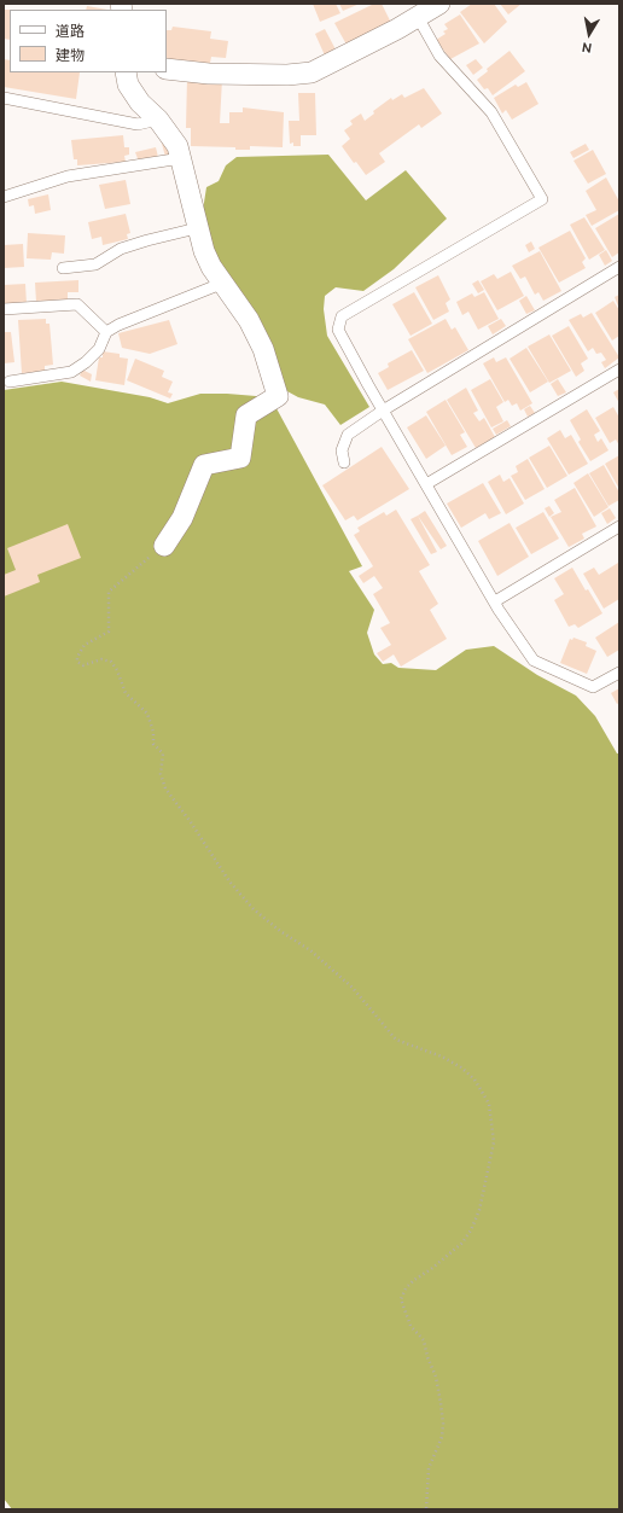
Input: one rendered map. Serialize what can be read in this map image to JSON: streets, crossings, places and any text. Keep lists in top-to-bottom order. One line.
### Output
{"legend":["道路","建物"],"north":"bottom"}
